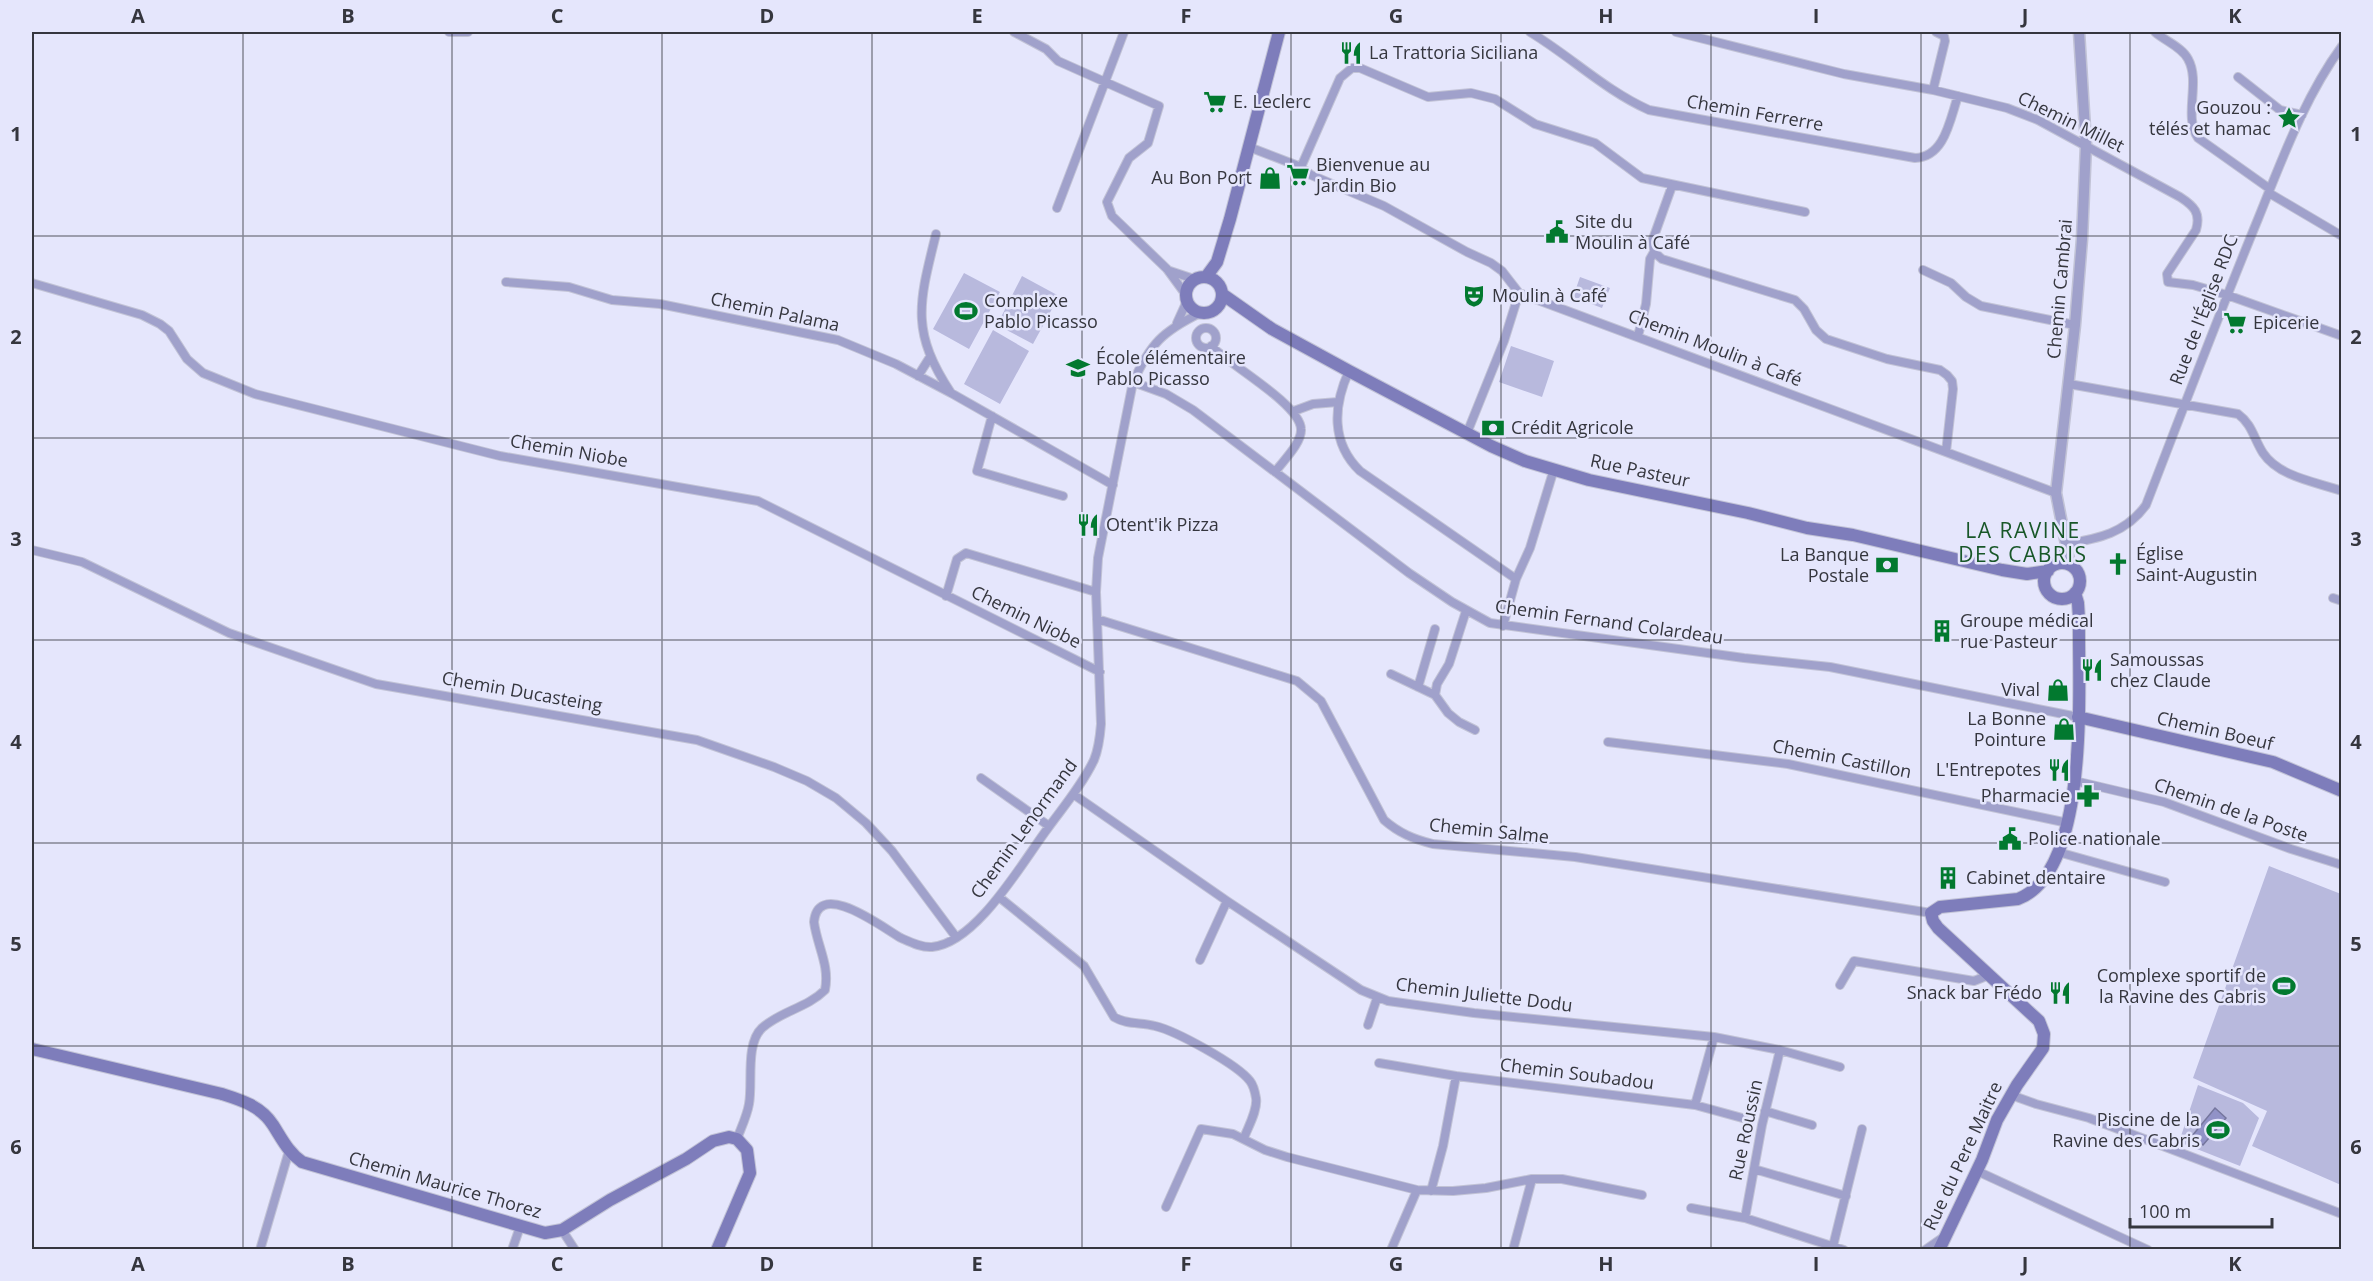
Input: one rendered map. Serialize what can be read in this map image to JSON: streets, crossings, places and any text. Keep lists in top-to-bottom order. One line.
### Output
{"streets":{"main road":["Rue Pasteur","Chemin Boeuf","Rue du Pere Maitre","Chemin Maurice Thorez"],"street":["Chemin Ferrerre","Chemin Millet","Chemin Cambrai","Rue de l'Église RDC","Chemin Palama","Chemin Moulin à Café","Chemin Niobe","Chemin Fernand Colardeau","Chemin Ducasteing","Chemin Castillon","Chemin de la Poste","Chemin Lenormand","Chemin Salme","Chemin Juliette Dodu","Chemin Soubadou","Rue Roussin"]},"crossings":[["Chemin Ferrerre","Chemin Millet"],["Chemin Millet","Chemin Cambrai"],["Chemin Millet","Rue de l'Église RDC"],["Chemin Cambrai","Rue de l'Église RDC"],["Chemin Cambrai","Chemin Moulin à Café"],["Chemin Cambrai","Rue Pasteur"],["Chemin Palama","Chemin Lenormand"],["Chemin Niobe","Chemin Lenormand"],["Rue Pasteur","Chemin Lenormand"],["Chemin Fernand Colardeau","Chemin Boeuf"],["Chemin Fernand Colardeau","Chemin Lenormand"],["Chemin Ducasteing","Chemin Lenormand"],["Chemin Lenormand","Chemin Salme"],["Chemin Lenormand","Chemin Juliette Dodu"],["Chemin Lenormand","Chemin Maurice Thorez"],["Chemin Salme","Rue du Pere Maitre"],["Chemin Juliette Dodu","Rue Roussin"]],"districts":["LA RAVINE DES CABRIS"],"places":{"restaurant":["La Trattoria Siciliana","Otent'ik Pizza","Samoussas chez Claude","L'Entrepotes","Snack bar Frédo"],"supermarket":["E. Leclerc","Bienvenue au Jardin Bio","Epicerie"],"place":["Gouzou : télés et hamac"],"shop":["Au Bon Port","Vival","La Bonne Pointure"],"public building":["Site du Moulin à Café","Police nationale"],"theatre":["Moulin à Café"],"sports":["Complexe Pablo Picasso","Complexe sportif de la Ravine des Cabris","Piscine de la Ravine des Cabris"],"school or university":["École élémentaire Pablo Picasso"],"bank":["Crédit Agricole","La Banque Postale"],"church":["Église Saint-Augustin"],"building":["Groupe médical rue Pasteur","Cabinet dentaire"],"pharmacy":["Pharmacie"]},"scale_bar":"100 m","grid":{"columns":["A","B","C","D","E","F","G","H","I","J","K"],"rows":["1","2","3","4","5","6"]}}
